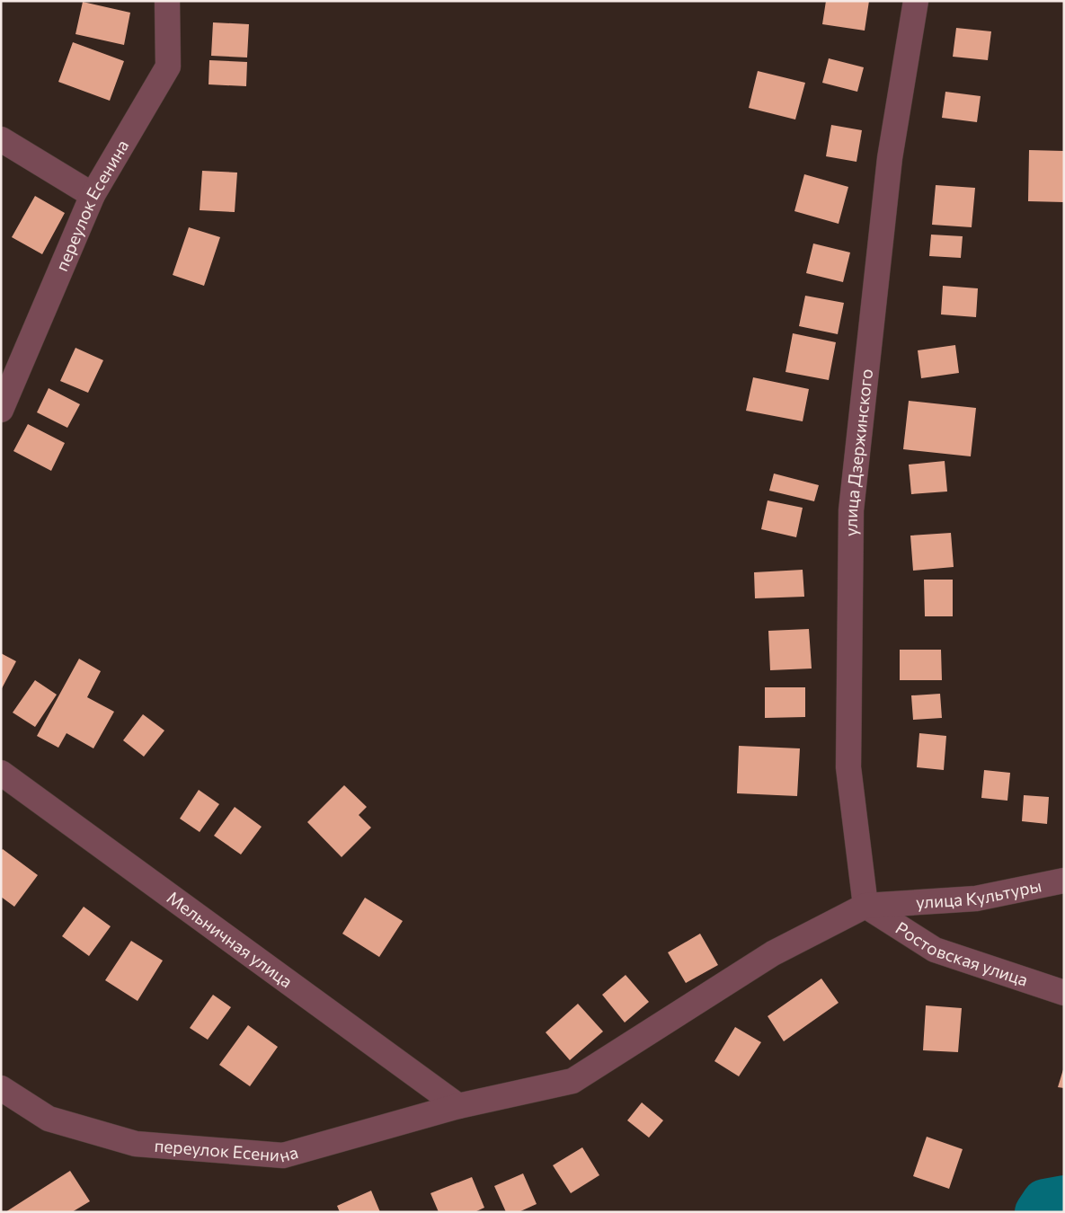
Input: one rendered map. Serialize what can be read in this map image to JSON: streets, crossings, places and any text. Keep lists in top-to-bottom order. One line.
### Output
{"streets":{"street":["переулок Есенина","улица Дзержинского","улица Культуры","Мельничная улица","Ростовская улица"]},"crossings":[["переулок Есенина","улица Дзержинского"],["переулок Есенина","улица Культуры"],["переулок Есенина","Мельничная улица"],["переулок Есенина","Ростовская улица"],["улица Дзержинского","улица Культуры"],["улица Дзержинского","Ростовская улица"],["улица Культуры","Ростовская улица"]]}
